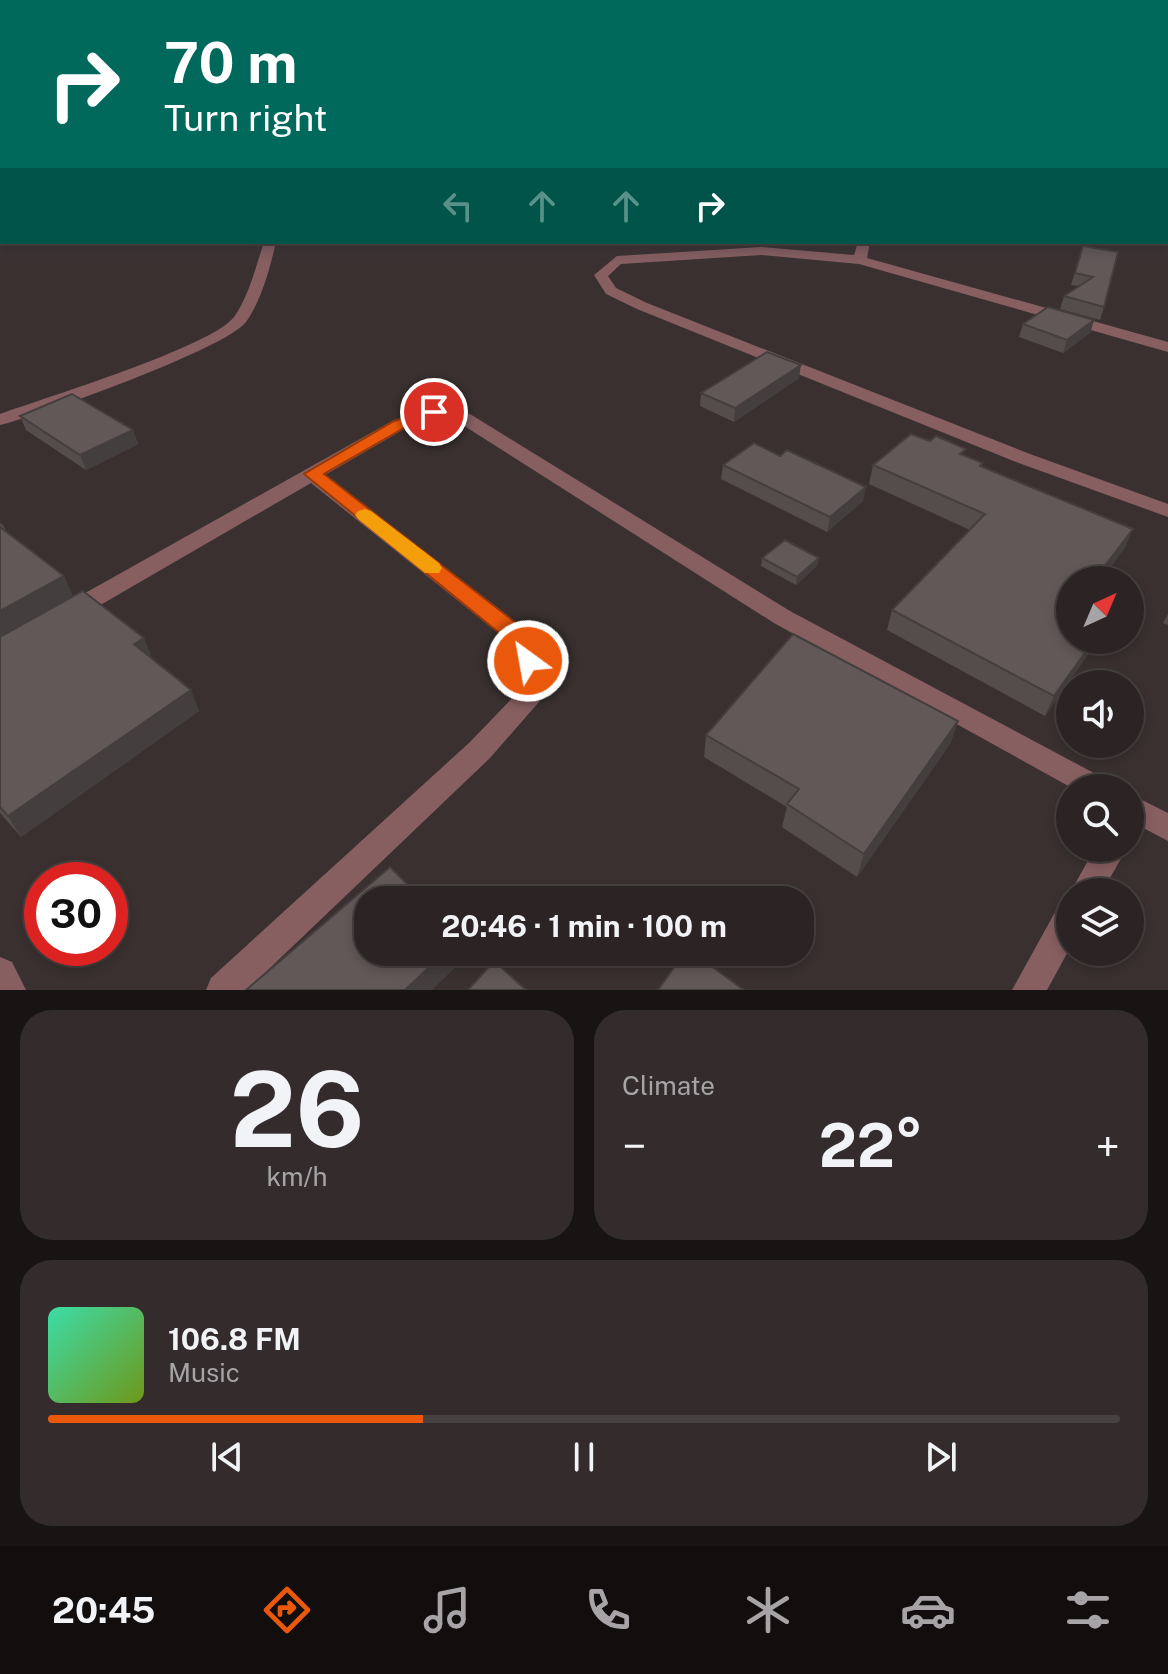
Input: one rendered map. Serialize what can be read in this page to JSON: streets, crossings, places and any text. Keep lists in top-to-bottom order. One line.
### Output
{"north":"top right","page":{"turn":["70 m","Turn right"],"limit":"30","trip":"20:46 · 1 min · 100 m","tile":[["26","km/h"],"Climate"],"heat":["−","22°","+"],"song":["106.8 FM","Music"],"tabs":"20:45"}}
